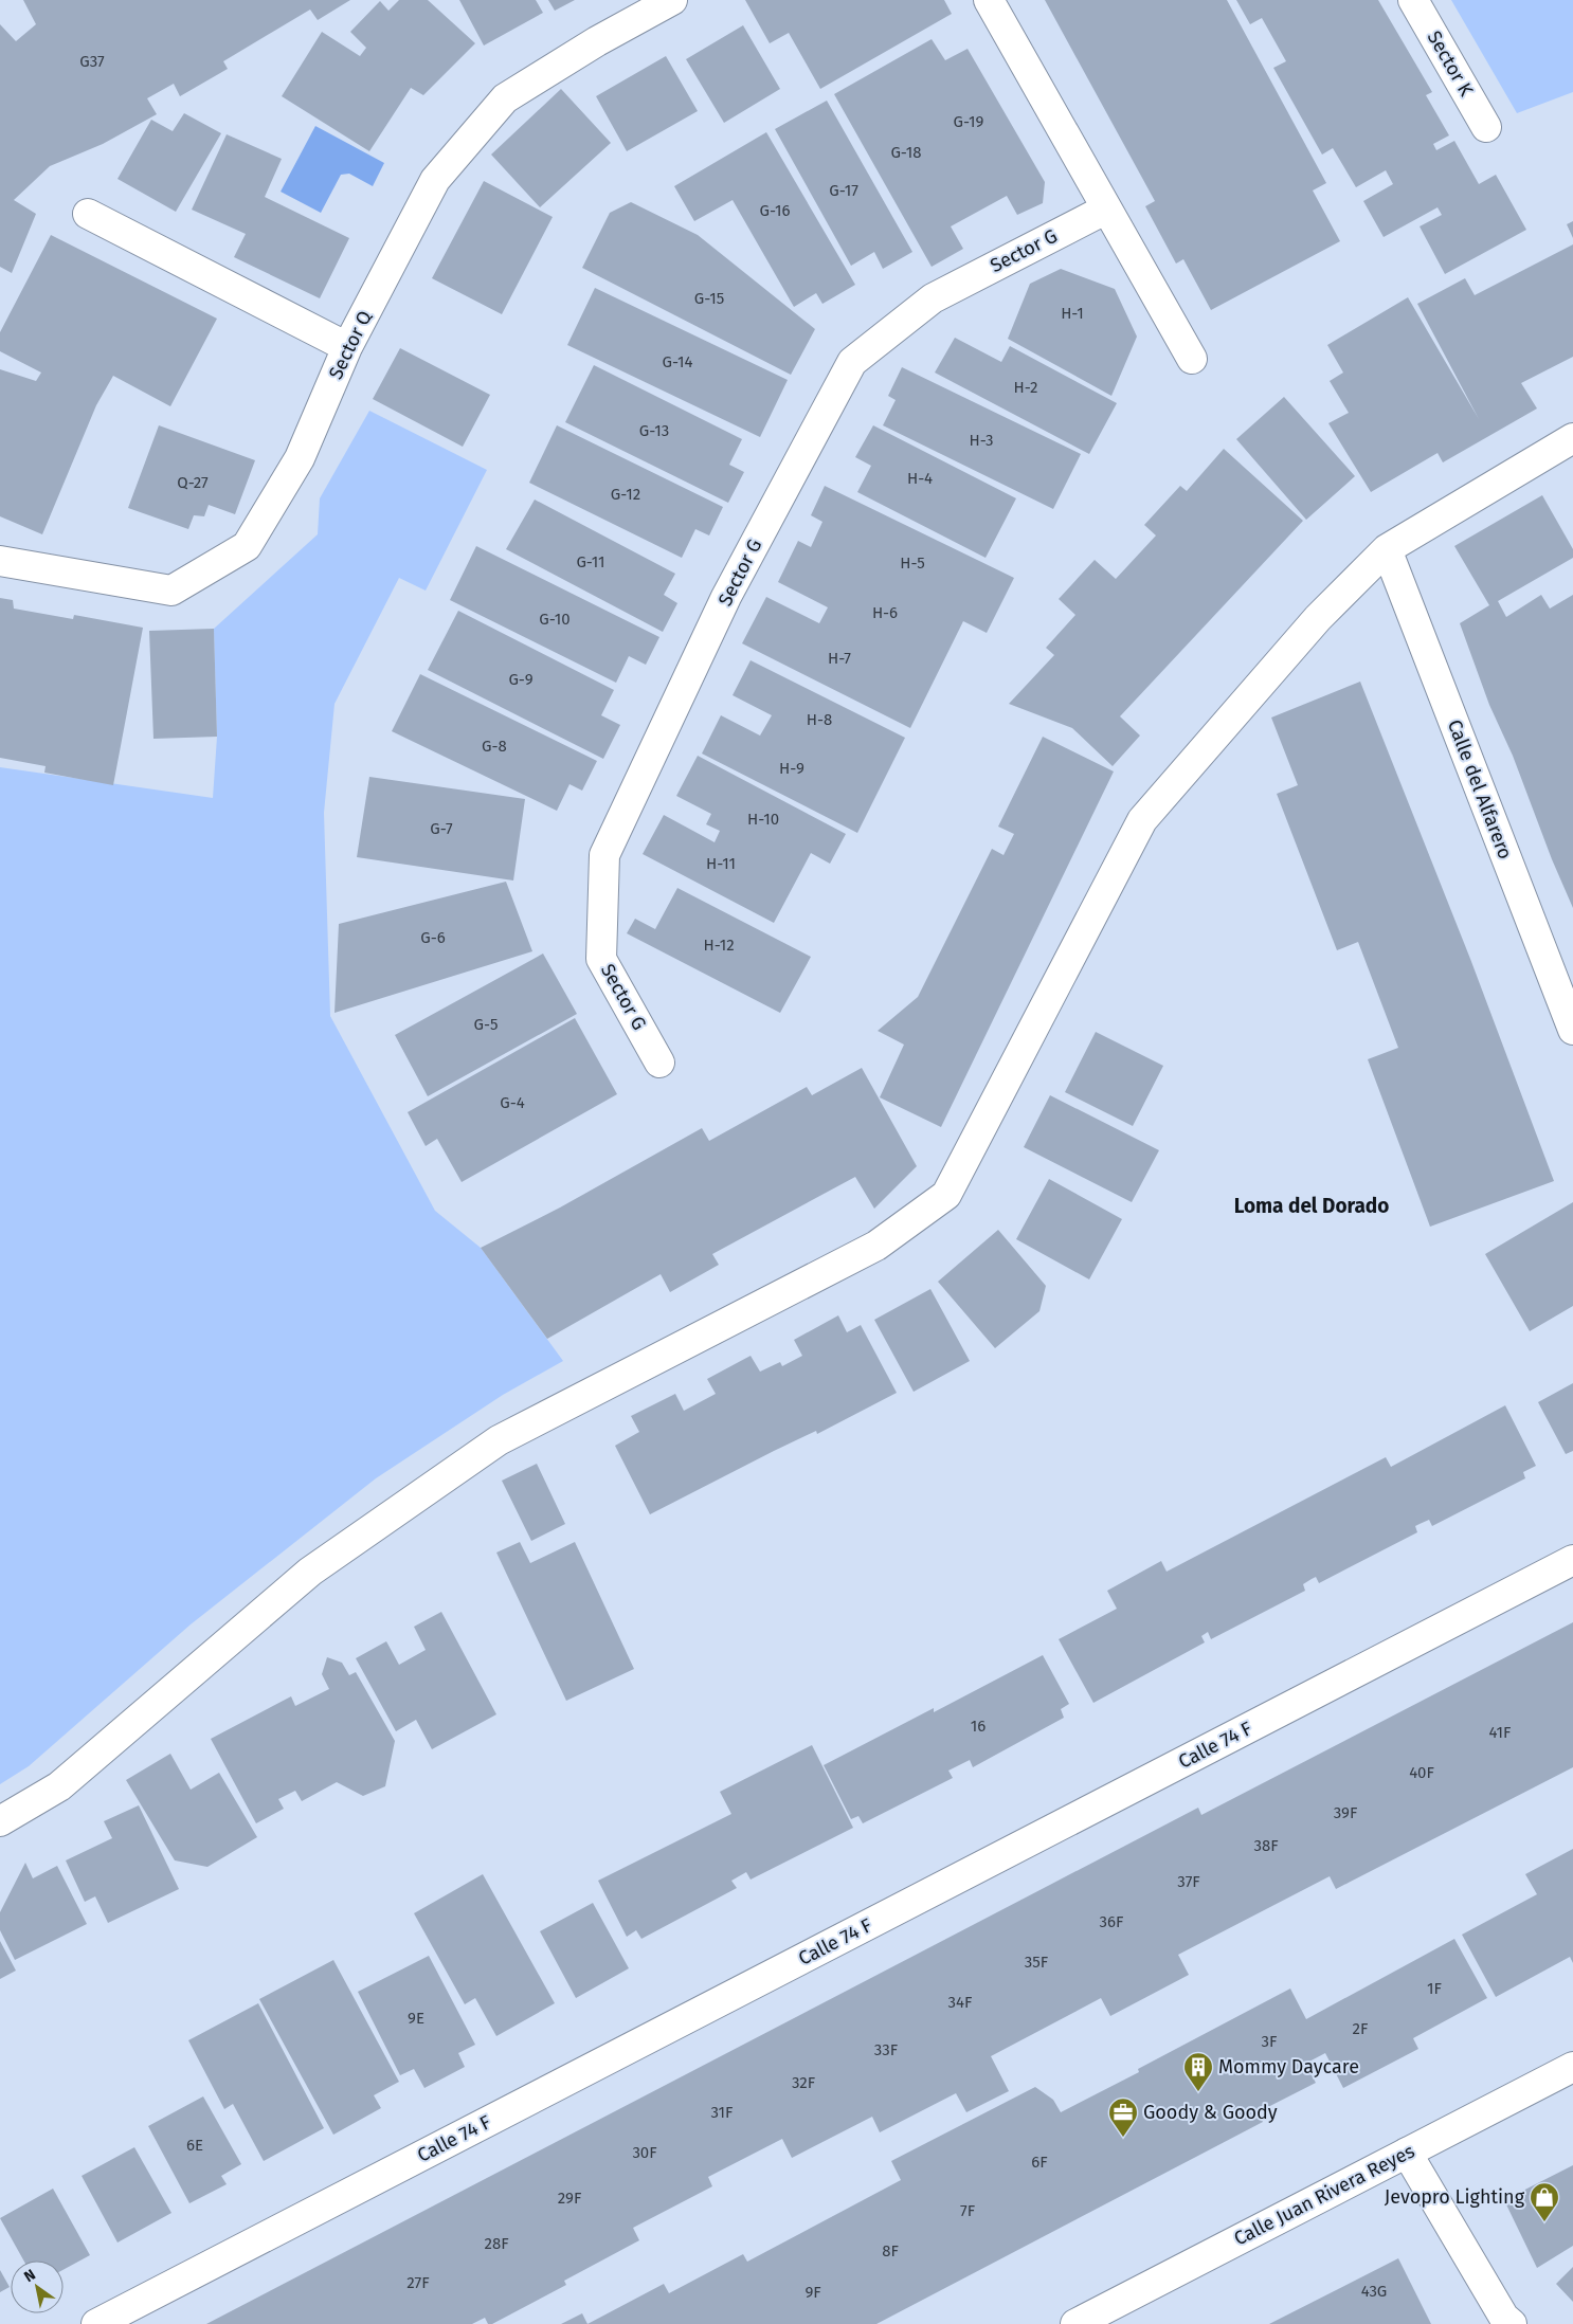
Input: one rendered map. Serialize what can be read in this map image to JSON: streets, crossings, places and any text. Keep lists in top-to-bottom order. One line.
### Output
{"streets":{"street":["Sector K","Sector G","Sector Q","Calle del Alfarero","Calle 74 F","Calle Juan Rivera Reyes"]},"districts":["Loma del Dorado"],"places":{"building":["Mommy Daycare"],"office":["Goody & Goody"],"shop":["Jevopro Lighting"]},"house_numbers":["G37","G-19","G-18","G-17","G-16","G-15","H-1","G-14","H-2","G-13","H-3","H-4","Q-27","G-12","G-11","H-5","H-6","G-10","H-7","G-9","H-8","G-8","H-9","H-10","G-7","H-11","G-6","H-12","G-5","G-4","16","41F","40F","39F","38F","37F","36F","35F","1F","34F","9E","2F","3F","33F","32F","31F","6E","30F","6F","29F","7F","28F","8F","27F","43G","9F"],"north":"top left"}
